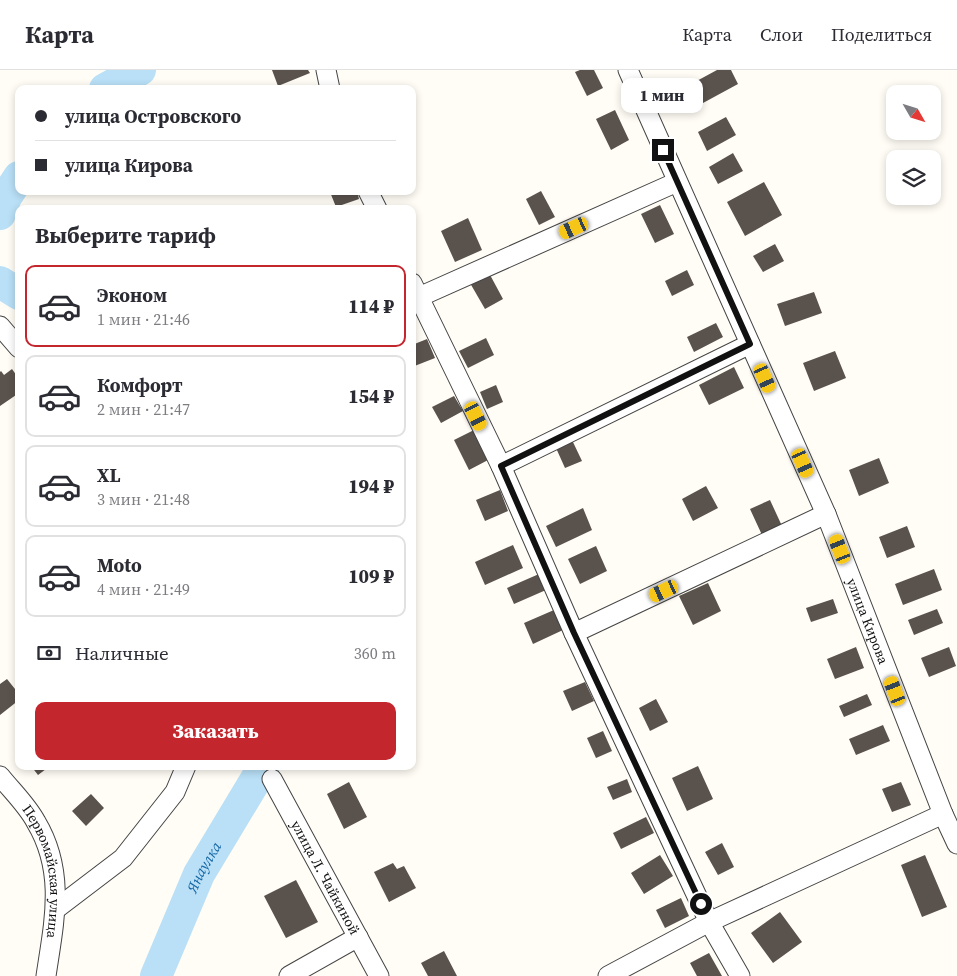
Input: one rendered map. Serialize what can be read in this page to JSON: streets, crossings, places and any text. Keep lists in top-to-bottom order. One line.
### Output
{"streets":{"street":["улица Кирова","Первомайская улица","улица Л. Чайкиной"]},"water":["Янаулка"],"north":"bottom right","page":{"header":"Карта","nav":["Карта","Слои","Поделиться"],"bubble":"1 мин","banner":["улица Островского","улица Кирова"],"heading":"Выберите тариф","list":[{"name":"Эконом","note":"1 мин · 21:46","value":"114 ₽"},{"name":"Комфорт","note":"2 мин · 21:47","value":"154 ₽"},{"name":"XL","note":"3 мин · 21:48","value":"194 ₽"},{"name":"Moto","note":"4 мин · 21:49","value":"109 ₽"}],"pay":["Наличные","360 m"],"buttons":"Заказать"}}
